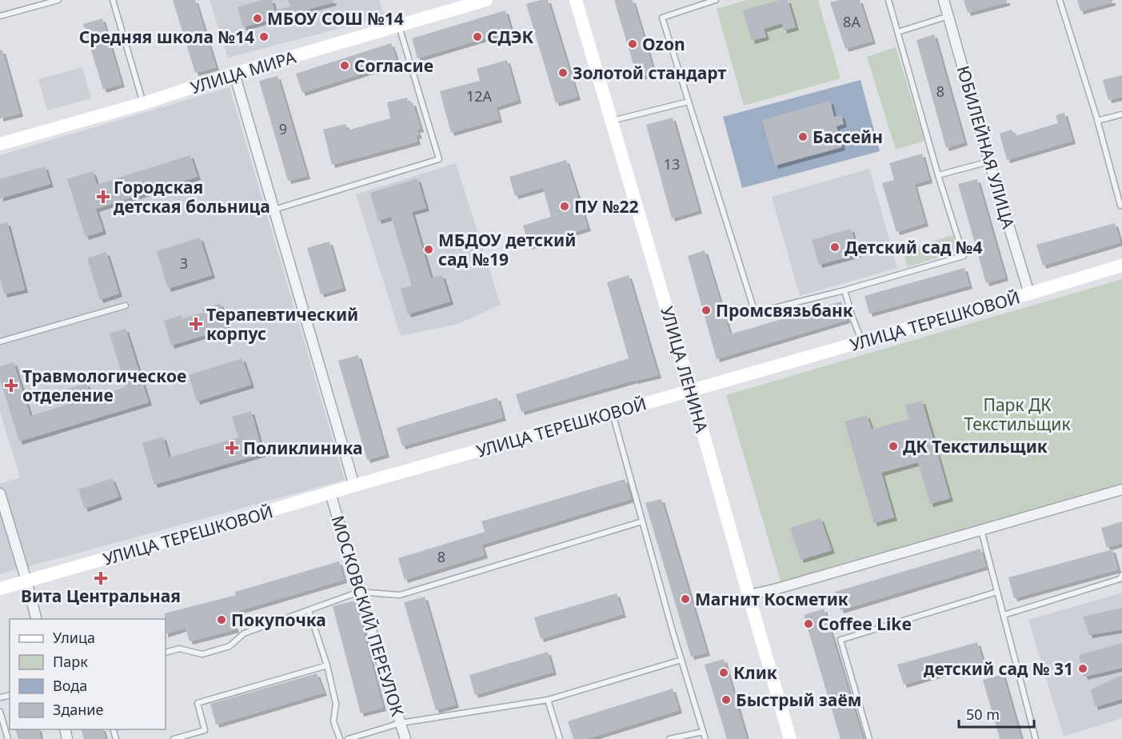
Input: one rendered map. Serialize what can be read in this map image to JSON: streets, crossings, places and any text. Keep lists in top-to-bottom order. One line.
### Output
{"streets":{"street":["УЛИЦА МИРА","ЮБИЛЕЙНАЯ УЛИЦА","УЛИЦА ТЕРЕШКОВОЙ","УЛИЦА ЛЕНИНА","МОСКОВСКИЙ ПЕРЕУЛОК"]},"crossings":[["ЮБИЛЕЙНАЯ УЛИЦА","УЛИЦА ТЕРЕШКОВОЙ"],["УЛИЦА ТЕРЕШКОВОЙ","УЛИЦА ЛЕНИНА"],["УЛИЦА ТЕРЕШКОВОЙ","МОСКОВСКИЙ ПЕРЕУЛОК"]],"parks":["Парк ДК Текстильщик"],"places":{"other":["МБОУ СОШ №14","Средняя школа №14","СДЭК","Ozon","Согласие","Золотой стандарт","Бассейн","ПУ №22","Детский сад №4","МБДОУ детский сад №19","Промсвязьбанк","ДК Текстильщик","Магнит Косметик","Покупочка","Coffee Like","детский сад № 31","Клик","Быстрый заём"],"health":["Городская детская больница","Терапевтический корпус","Травмологическое отделение","Поликлиника","Вита Центральная"]},"house_numbers":["8А","8","12А","9","13","3","8"],"legend":["Улица","Парк","Вода","Здание"],"scale_bar":"50 m"}
